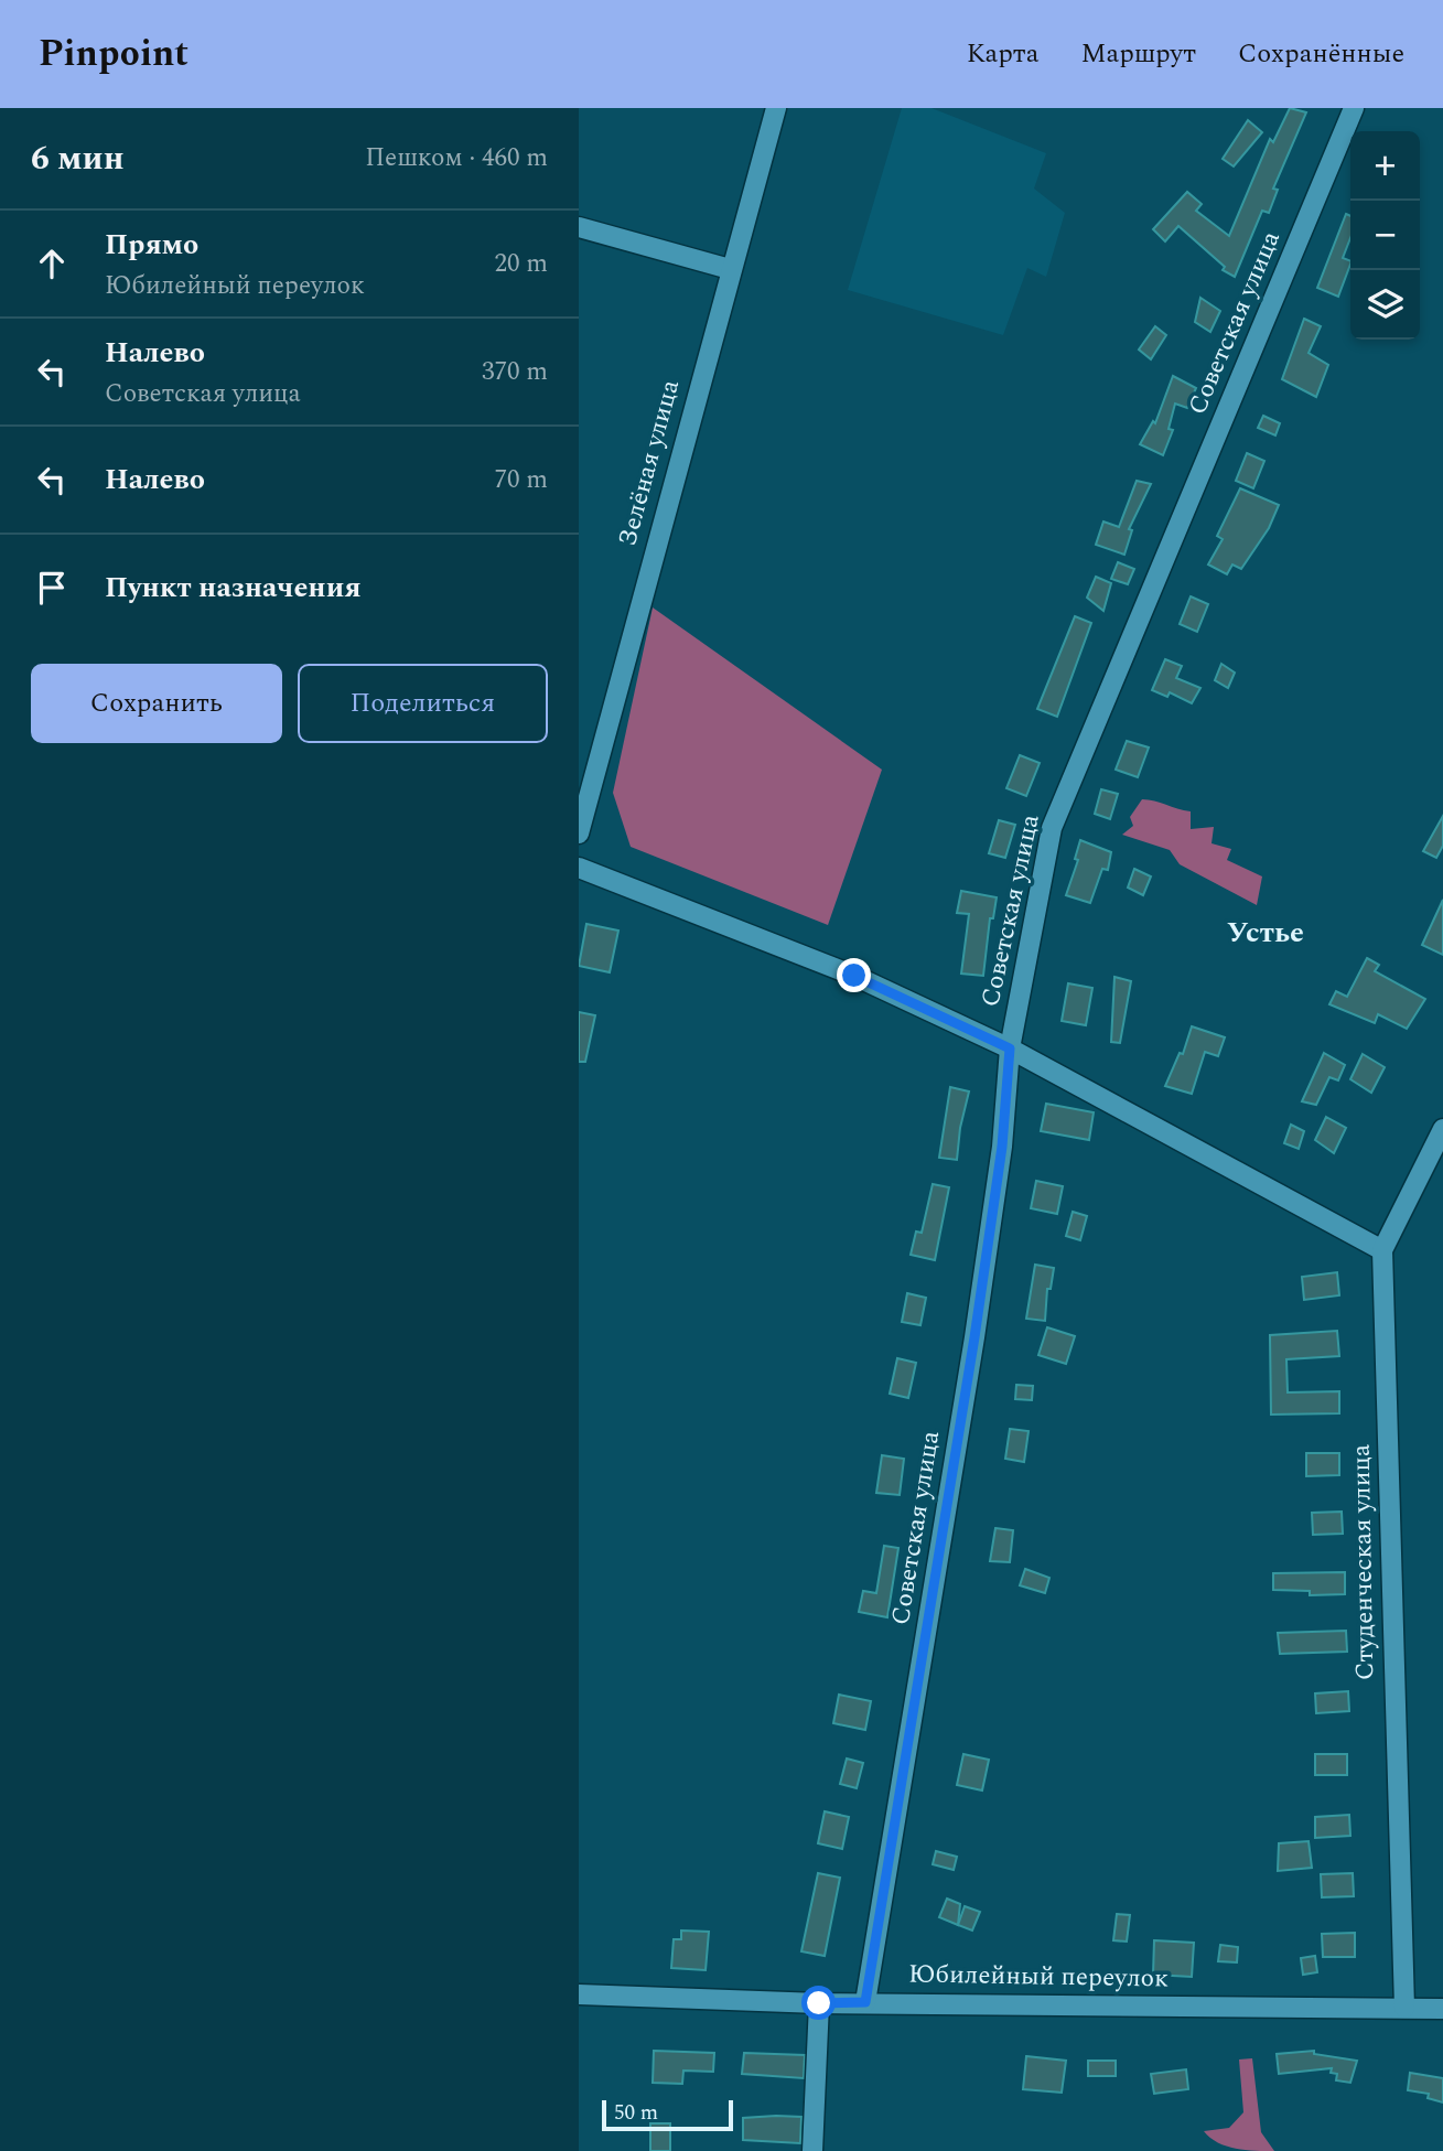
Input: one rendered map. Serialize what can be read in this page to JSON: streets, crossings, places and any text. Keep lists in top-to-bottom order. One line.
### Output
{"streets":{"street":["Советская улица","Зелёная улица","Студенческая улица","Юбилейный переулок"]},"crossings":[["Советская улица","Юбилейный переулок"],["Студенческая улица","Юбилейный переулок"]],"districts":["Устье"],"scale_bar":"50 m","page":{"header":"Pinpoint","nav":["Карта","Маршрут","Сохранённые"],"heading":["6 мин","Пешком · 460 m"],"map_buttons":["+","−"],"list":[["Прямо","Юбилейный переулок","20 m"],["Налево","Советская улица","370 m"],["Налево","70 m"],"Пункт назначения"],"buttons":["Сохранить","Поделиться"],"scale":"50 m"}}
